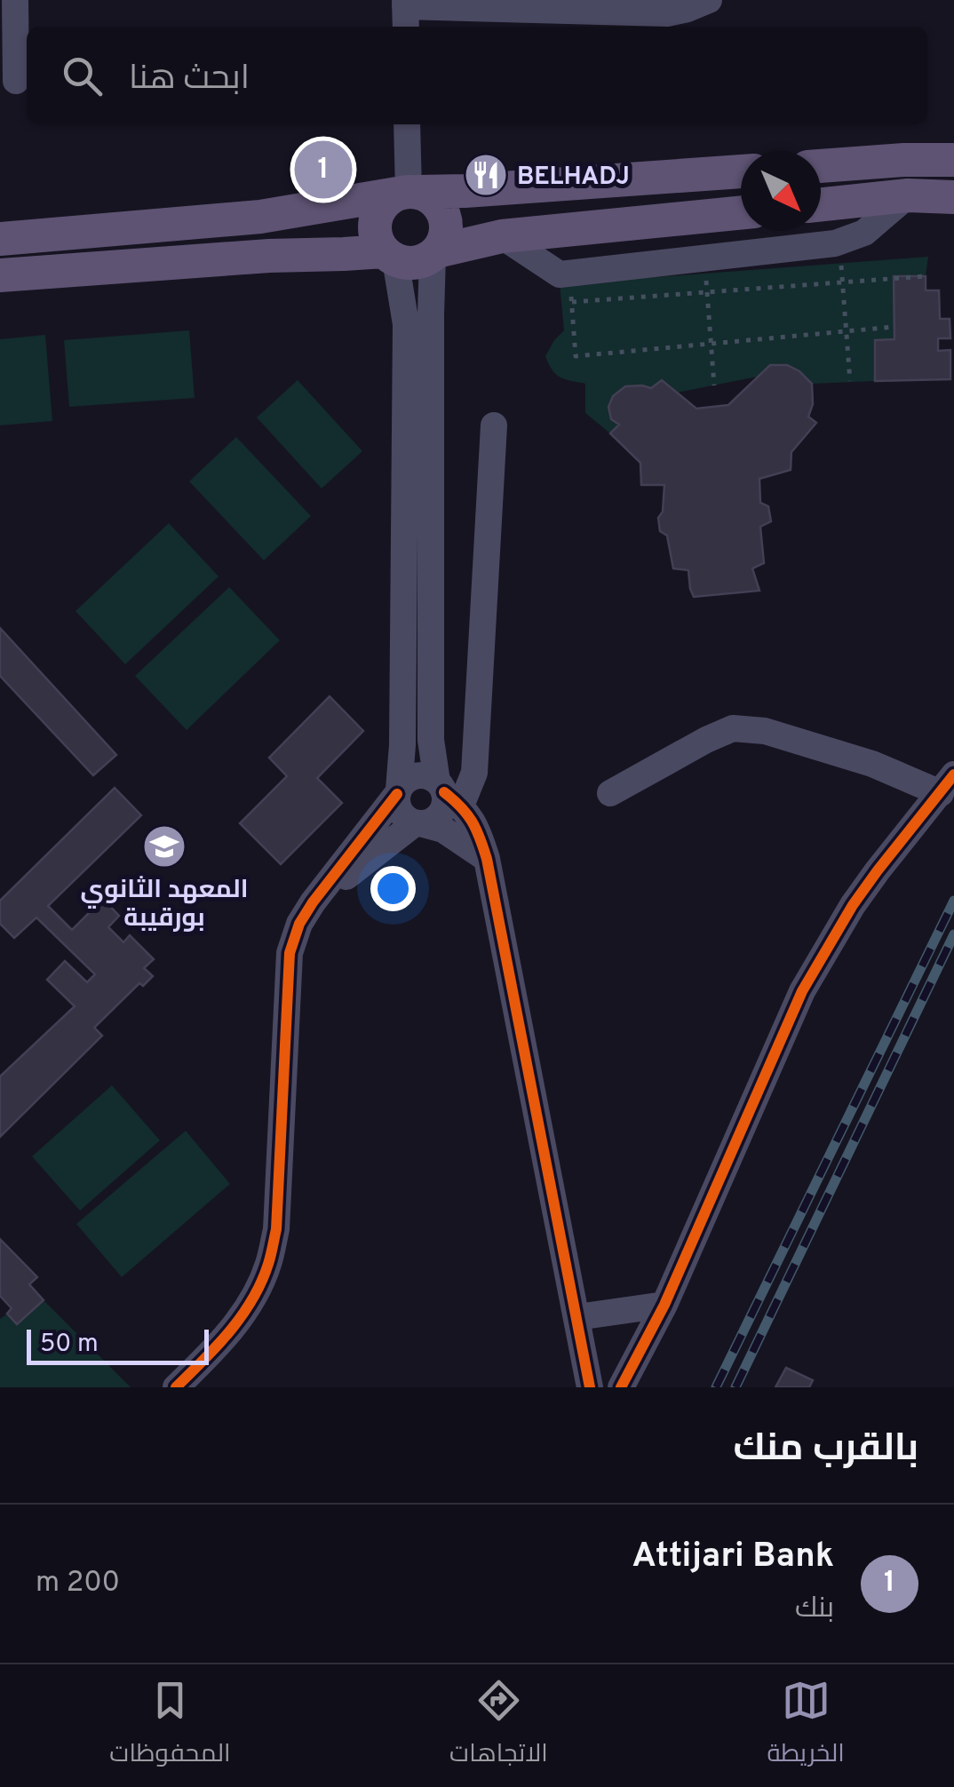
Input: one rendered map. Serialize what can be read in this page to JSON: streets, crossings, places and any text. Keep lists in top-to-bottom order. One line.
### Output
{"places":{"restaurant":["BELHADJ"],"school or university":["المعهد الثانوي بورقيبة"]},"scale_bar":"50 m","north":"bottom right","page":{"search":"ابحث هنا","pins":"1","scale":"50 m","heading":"بالقرب منك","list":[{"mark":"1","name":"Attijari Bank","note":"بنك","value":"200 m"}],"nav":["الخريطة","الاتجاهات","المحفوظات"]}}
